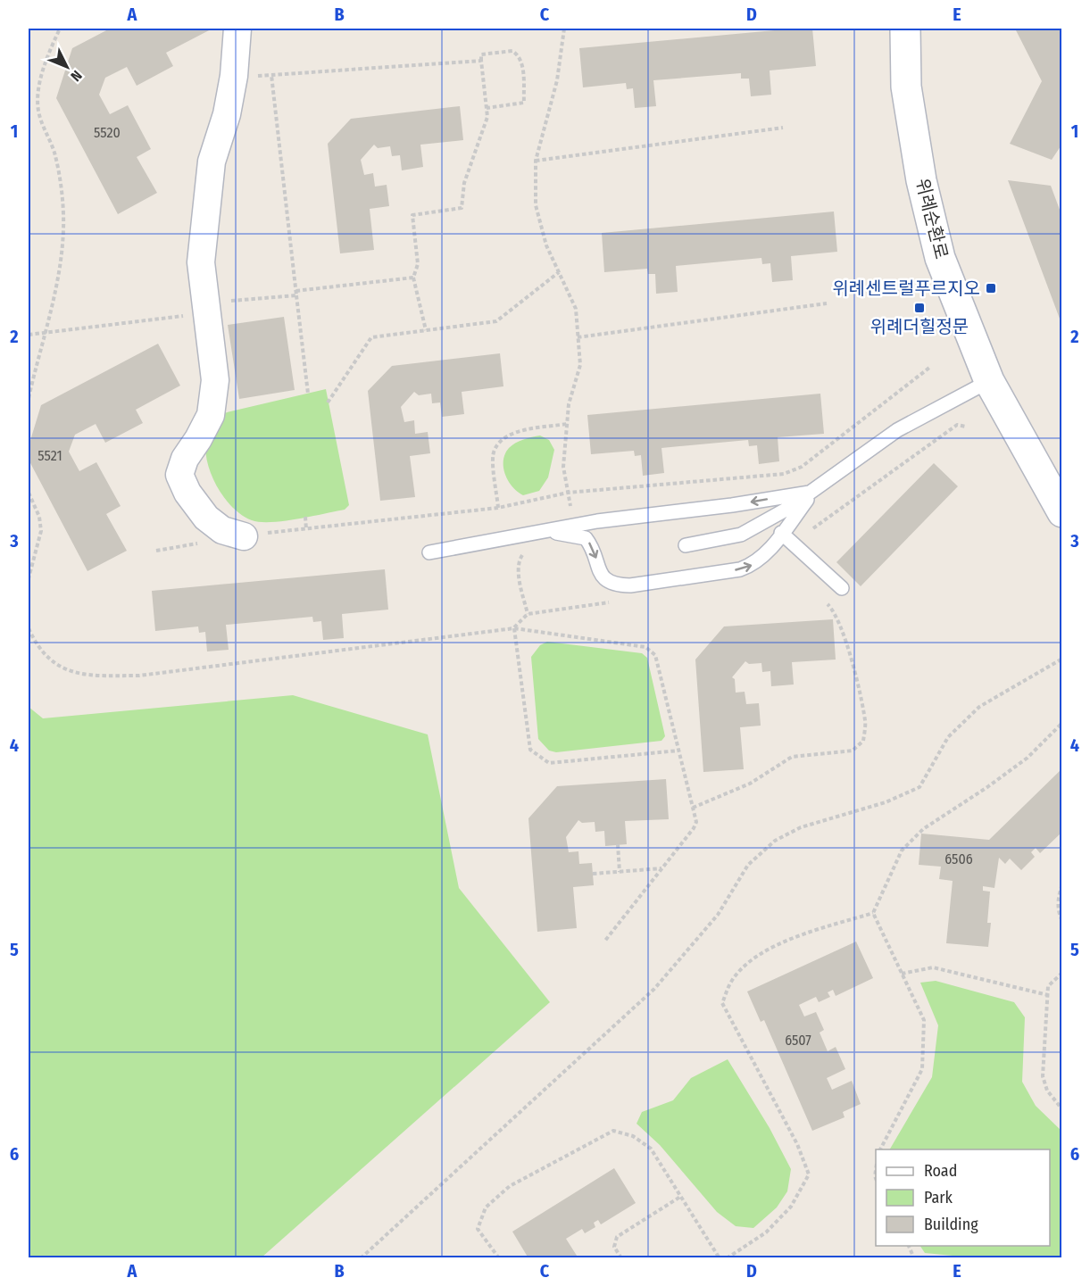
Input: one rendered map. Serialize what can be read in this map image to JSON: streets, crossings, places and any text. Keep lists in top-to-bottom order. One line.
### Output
{"streets":{"street":["위례순환로"]},"places":{"transit":["위례센트럴푸르지오","위례더힐정문"]},"house_numbers":["5520","5521","6506","6507"],"legend":["Road","Park","Building"],"north":"bottom right","grid":{"columns":["A","B","C","D","E"],"rows":["1","2","3","4","5","6"]}}
